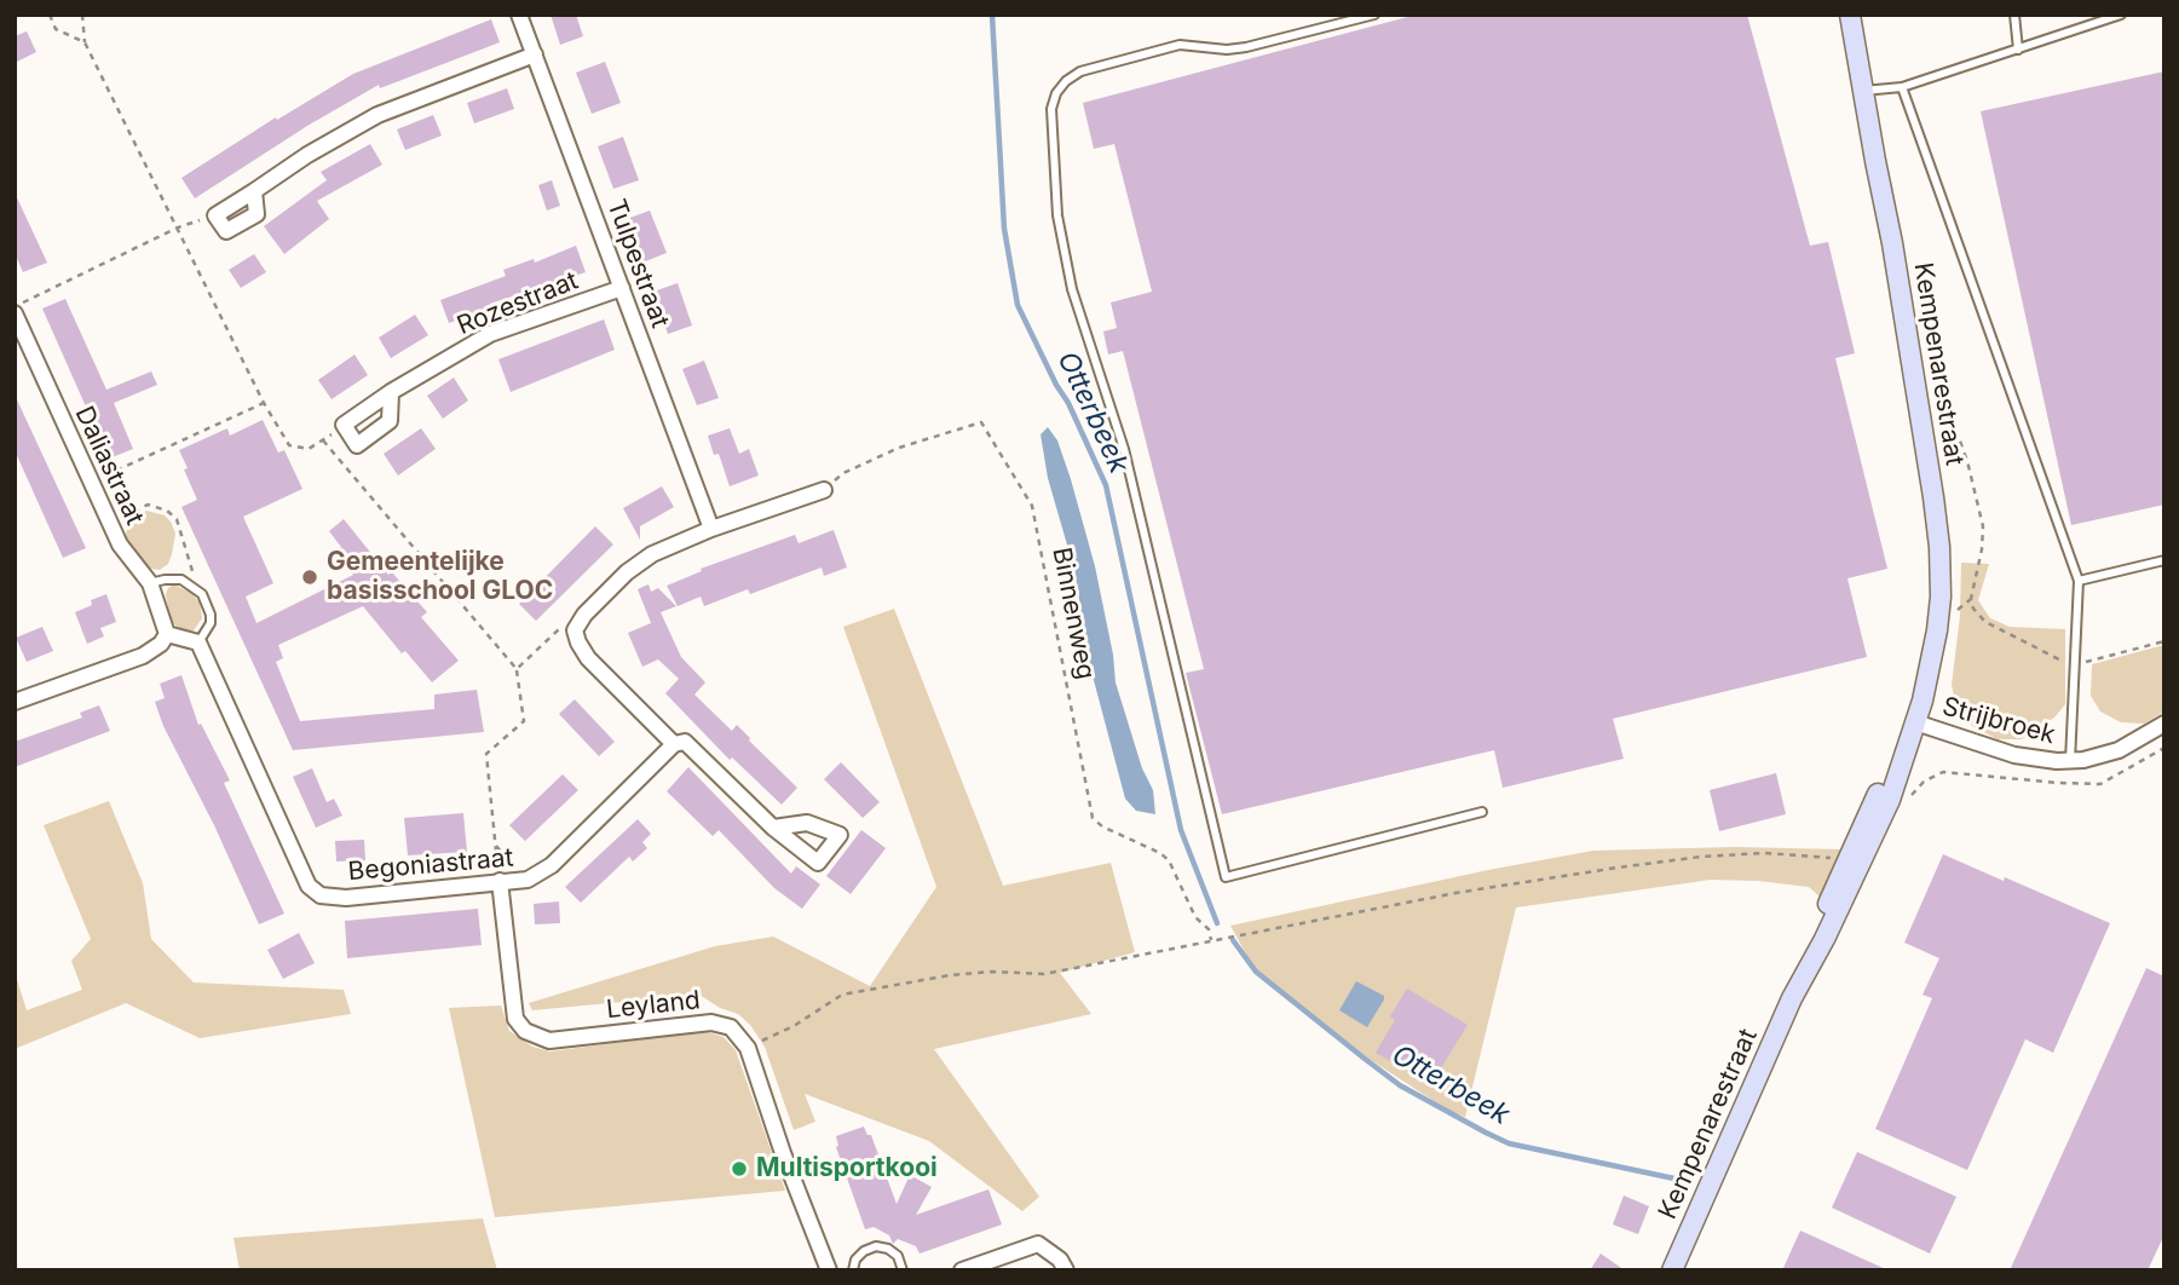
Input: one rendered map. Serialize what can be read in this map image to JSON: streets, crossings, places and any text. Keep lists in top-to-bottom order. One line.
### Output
{"streets":{"street":["Tulpestraat","Rozestraat","Kempenarestraat","Daliastraat","Strijbroek","Begoniastraat","Leyland"],"path":["Binnenweg"]},"crossings":[["Tulpestraat","Rozestraat"],["Kempenarestraat","Strijbroek"],["Begoniastraat","Leyland"]],"water":["Otterbeek"],"places":["Gemeentelijke basisschool GLOC","Multisportkooi"]}
